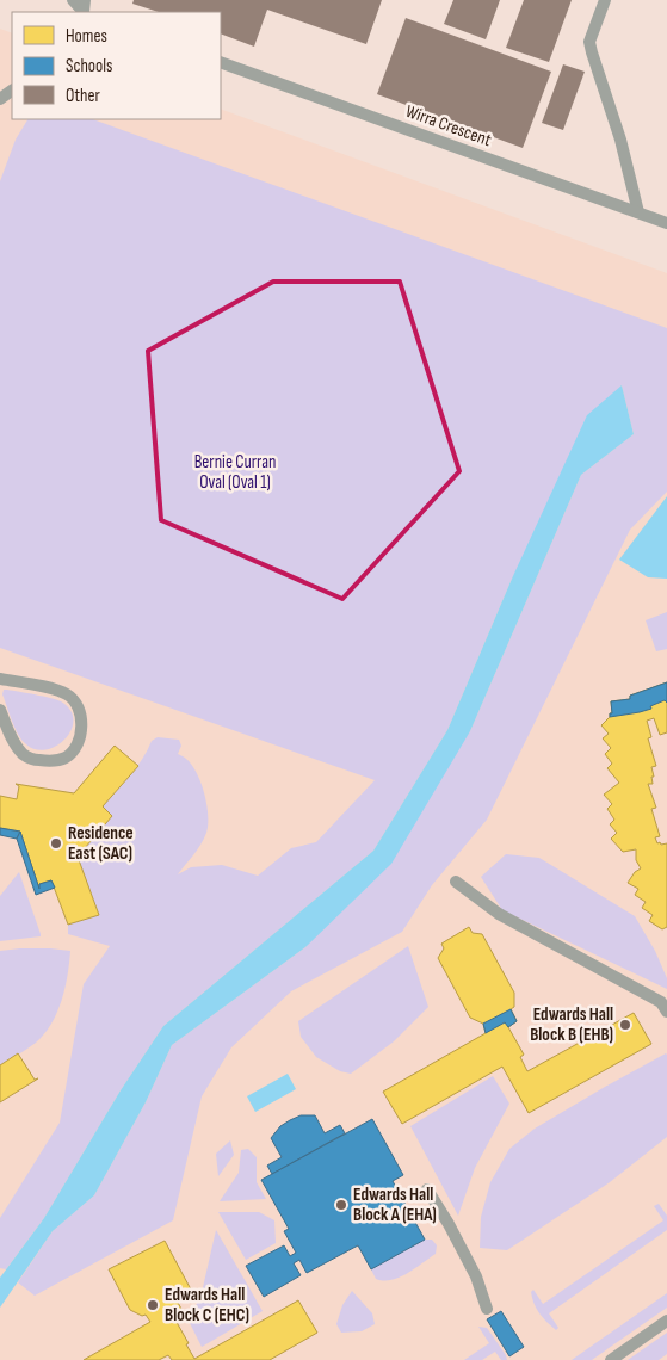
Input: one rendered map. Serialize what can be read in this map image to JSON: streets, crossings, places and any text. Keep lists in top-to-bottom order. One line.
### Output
{"streets":{"lane":["Wirra Crescent"]},"parks":["Bernie Curran Oval (Oval 1)"],"places":["Residence East (SAC)","Edwards Hall Block B (EHB)","Edwards Hall Block A (EHA)","Edwards Hall Block C (EHC)"],"legend":["Homes","Schools","Other"]}
